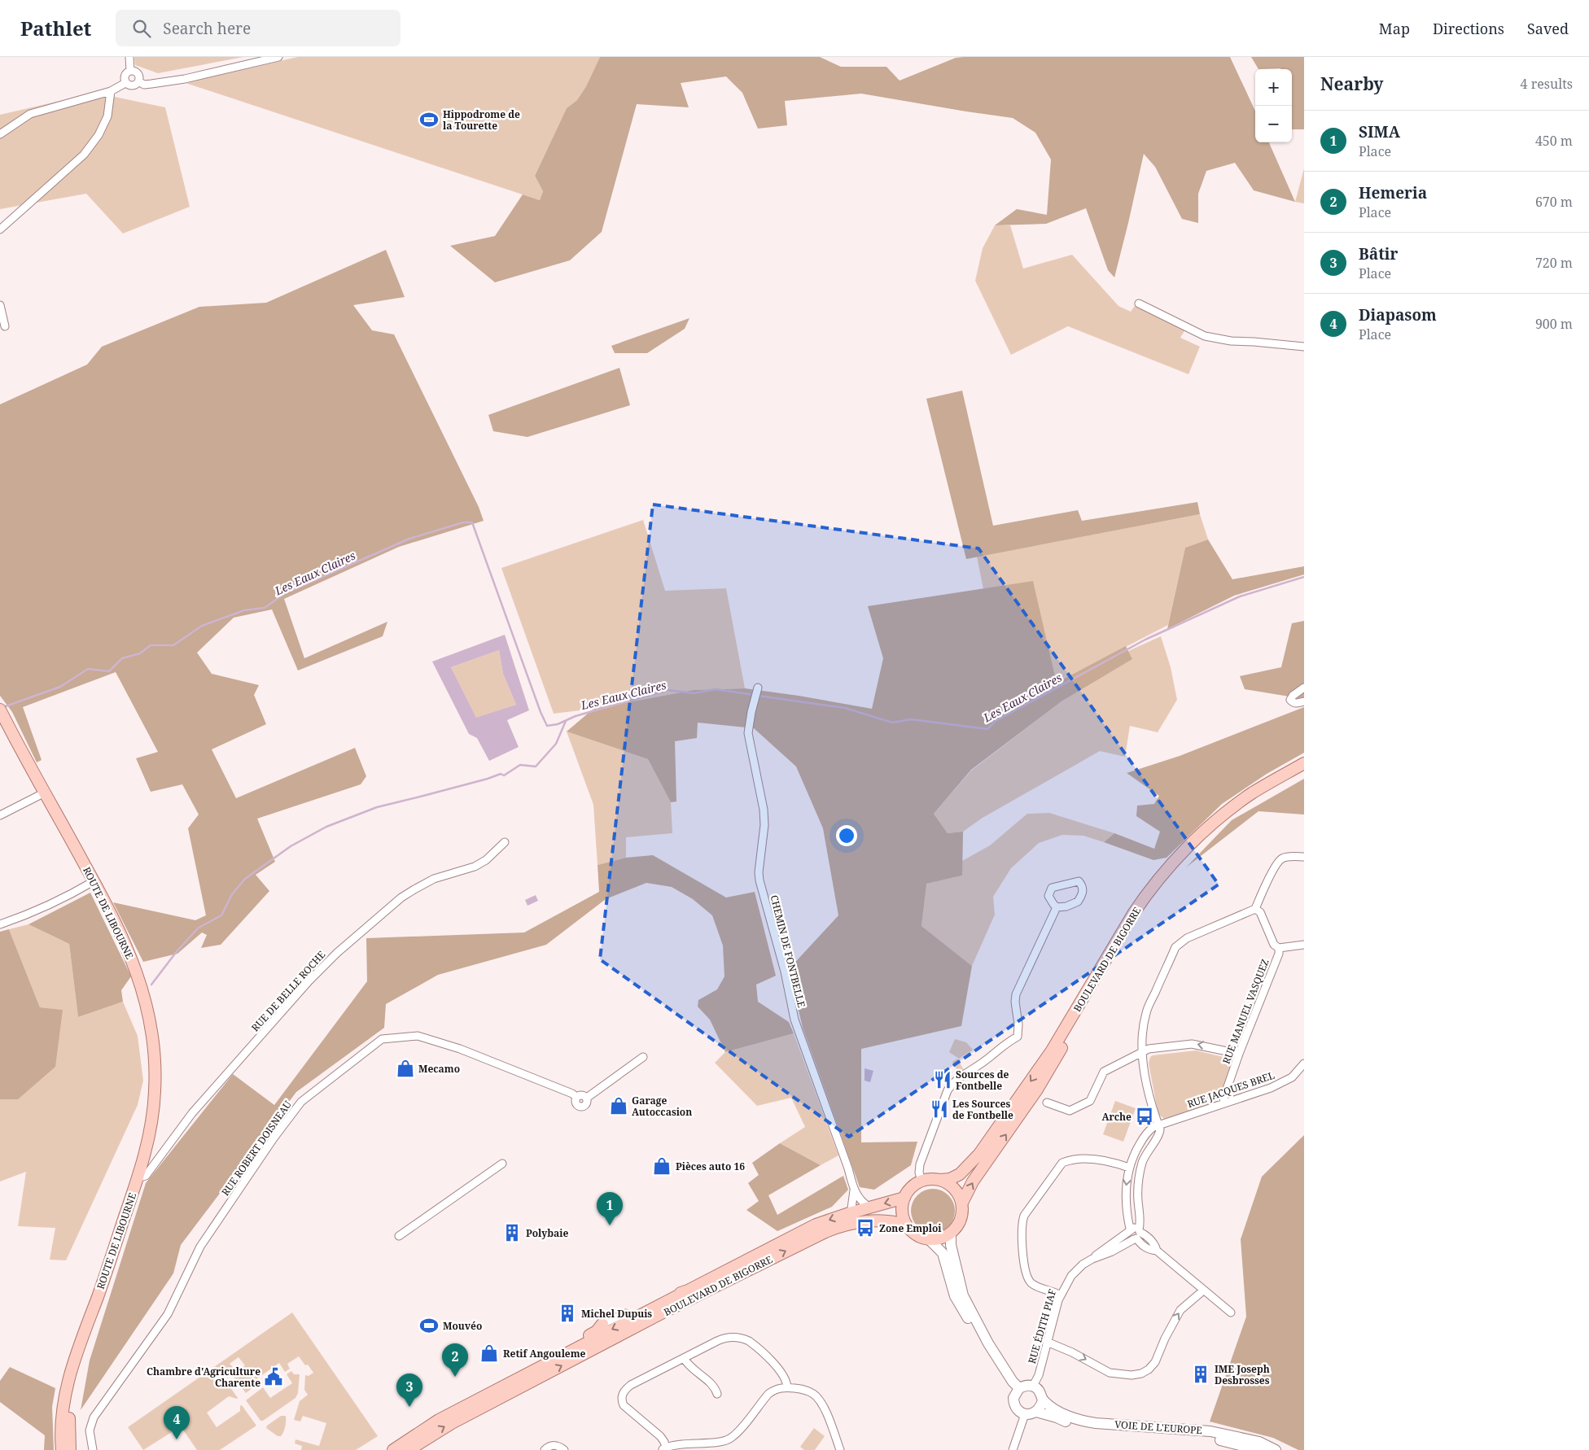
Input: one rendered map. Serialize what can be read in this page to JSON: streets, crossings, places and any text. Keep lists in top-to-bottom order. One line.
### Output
{"streets":{"main road":["ROUTE DE LIBOURNE","BOULEVARD DE BIGORRE","VOIE DE L'EUROPE"],"street":["CHEMIN DE FONTBELLE","RUE DE BELLE ROCHE","RUE MANUEL VASQUEZ","RUE JACQUES BREL","RUE ROBERT DOISNEAU","RUE ÉDITH PIAF"]},"crossings":[["ROUTE DE LIBOURNE","RUE DE BELLE ROCHE"],["RUE MANUEL VASQUEZ","RUE JACQUES BREL"],["RUE JACQUES BREL","RUE ÉDITH PIAF"],["RUE ÉDITH PIAF","VOIE DE L'EUROPE"]],"water":["Les Eaux Claires"],"places":{"sports":["Hippodrome de la Tourette","Mouvéo"],"shop":["Mecamo","Garage Autoccasion","Pièces auto 16","Retif Angouleme"],"restaurant":["Sources de Fontbelle","Les Sources de Fontbelle"],"bus stop":["Arche","Zone Emploi"],"building":["Polybaie","Michel Dupuis","IME Joseph Desbrosses"],"public building":["Chambre d'Agriculture Charente"]},"page":{"header":"Pathlet","search":"Search here","nav":["Map","Directions","Saved"],"heading":["Nearby","4 results"],"map_buttons":["+","−"],"list":[{"mark":"1","name":"SIMA","note":"Place","value":"450 m"},{"mark":"2","name":"Hemeria","note":"Place","value":"670 m"},{"mark":"3","name":"Bâtir","note":"Place","value":"720 m"},{"mark":"4","name":"Diapasom","note":"Place","value":"900 m"}],"pins":["1","2","3","4"]}}
